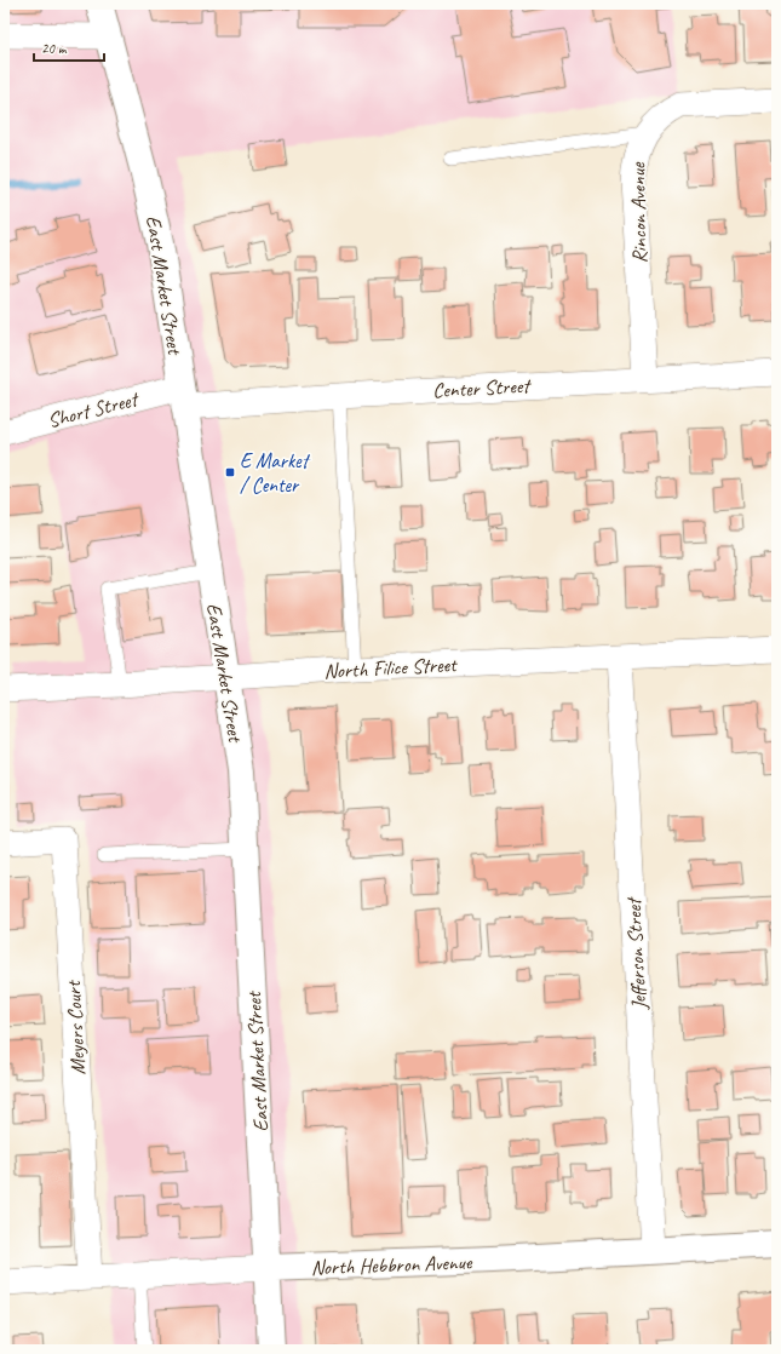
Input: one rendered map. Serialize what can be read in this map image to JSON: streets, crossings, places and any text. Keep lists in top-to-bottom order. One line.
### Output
{"streets":{"main road":["East Market Street","North Hebbron Avenue"],"street":["Rincon Avenue","Center Street","Short Street","North Filice Street","Jefferson Street","Meyers Court"]},"crossings":[["Rincon Avenue","Center Street"],["East Market Street","Center Street"],["East Market Street","Short Street"],["East Market Street","North Filice Street"],["East Market Street","North Hebbron Avenue"],["Center Street","Short Street"],["North Filice Street","Jefferson Street"],["Jefferson Street","North Hebbron Avenue"],["Meyers Court","North Hebbron Avenue"]],"places":{"transit":["E Market / Center"]},"scale_bar":"20 m"}
